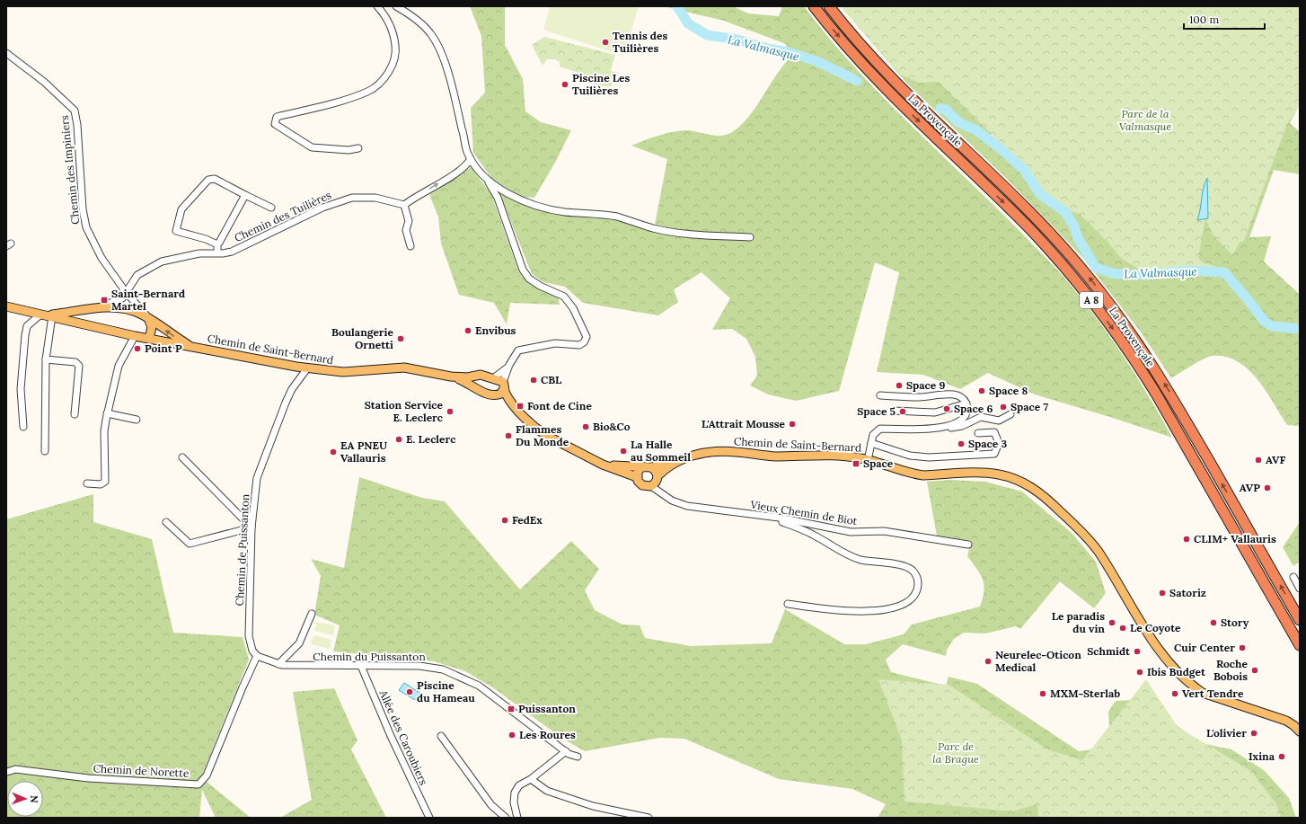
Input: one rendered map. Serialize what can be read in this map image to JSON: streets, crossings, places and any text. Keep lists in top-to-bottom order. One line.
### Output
{"streets":{"highway":["La Provençale","A 8"],"main road":["Chemin de Saint-Bernard"],"street":["Chemin des Impiniers","Chemin des Tuilières","Vieux Chemin de Biot","Chemin de Puissanton","Chemin du Puissanton","Allée des Caroubiers","Chemin de Norette"]},"crossings":[["Chemin des Impiniers","Chemin des Tuilières"],["Chemin des Impiniers","Chemin de Saint-Bernard"],["Chemin des Tuilières","Chemin de Saint-Bernard"],["Chemin de Saint-Bernard","Vieux Chemin de Biot"],["Chemin de Saint-Bernard","Chemin de Puissanton"],["Chemin de Puissanton","Chemin du Puissanton"],["Chemin de Puissanton","Chemin de Norette"],["Chemin du Puissanton","Allée des Caroubiers"],["Chemin du Puissanton","Chemin de Norette"]],"water":["La Valmasque"],"parks":["Parc de la Valmasque","Parc de la Brague"],"places":{"other":["Tennis des Tuilières","Piscine Les Tuilières","Envibus","Boulangerie Ornetti","Point P","CBL","Space 9","Space 8","Space 7","Space 6","Station Service E. Leclerc","Space 5","L'Attrait Mousse","Bio&Co","Flammes Du Monde","E. Leclerc","Space 3","La Halle au Sommeil","EA PNEU Vallauris","AVF","AVP","FedEx","CLIM+ Vallauris","Satoriz","Le paradis du vin","Story","Le Coyote","Cuir Center","Schmidt","Neurelec-Oticon Medical","Roche Bobois","Ibis Budget","Piscine du Hameau","MXM-Sterlab","Vert Tendre","L'olivier","Les Roures","Ixina"],"transit":["Saint-Bernard Martel","Font de Cine","Space","Puissanton"]},"scale_bar":"100 m","north":"right"}
